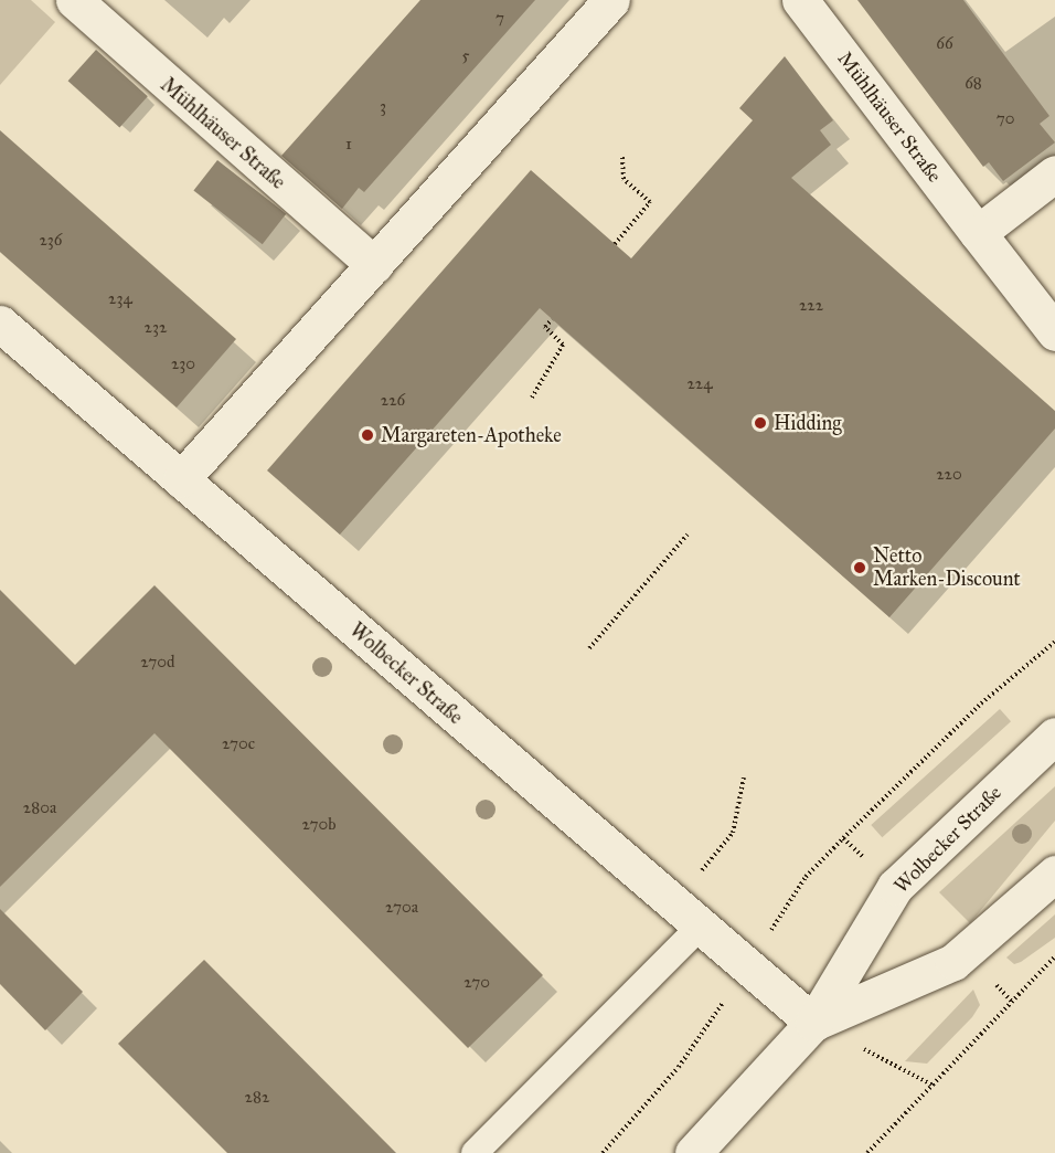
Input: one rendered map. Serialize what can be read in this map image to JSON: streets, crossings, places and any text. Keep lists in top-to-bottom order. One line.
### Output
{"streets":{"street":["Mühlhäuser Straße","Wolbecker Straße"]},"places":["Hidding","Margareten-Apotheke","Netto Marken-Discount"],"house_numbers":["7","66","5","68","3","70","1","236","234","222","232","230","224","226","220","270d","270c","280a","270b","270a","270","282"]}
